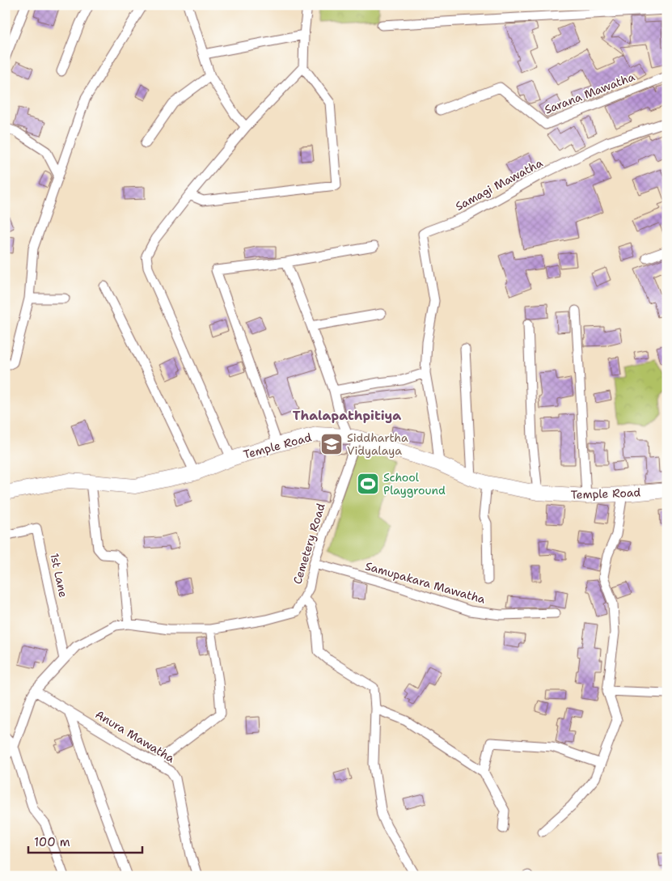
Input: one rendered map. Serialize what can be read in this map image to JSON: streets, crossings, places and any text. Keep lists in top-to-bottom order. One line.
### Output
{"streets":{"main road":["Temple Road"],"street":["Sarana Mawatha","Samagi Mawatha","Cemetery Road","1st Lane","Samupakara Mawatha","Anura Mawatha"]},"crossings":[["Temple Road","Cemetery Road"],["Cemetery Road","1st Lane"],["Cemetery Road","Samupakara Mawatha"],["Cemetery Road","Anura Mawatha"]],"districts":["Thalapathpitiya"],"places":{"school or university":["Siddhartha Vidyalaya"],"sports":["School Playground"]},"scale_bar":"100 m"}
